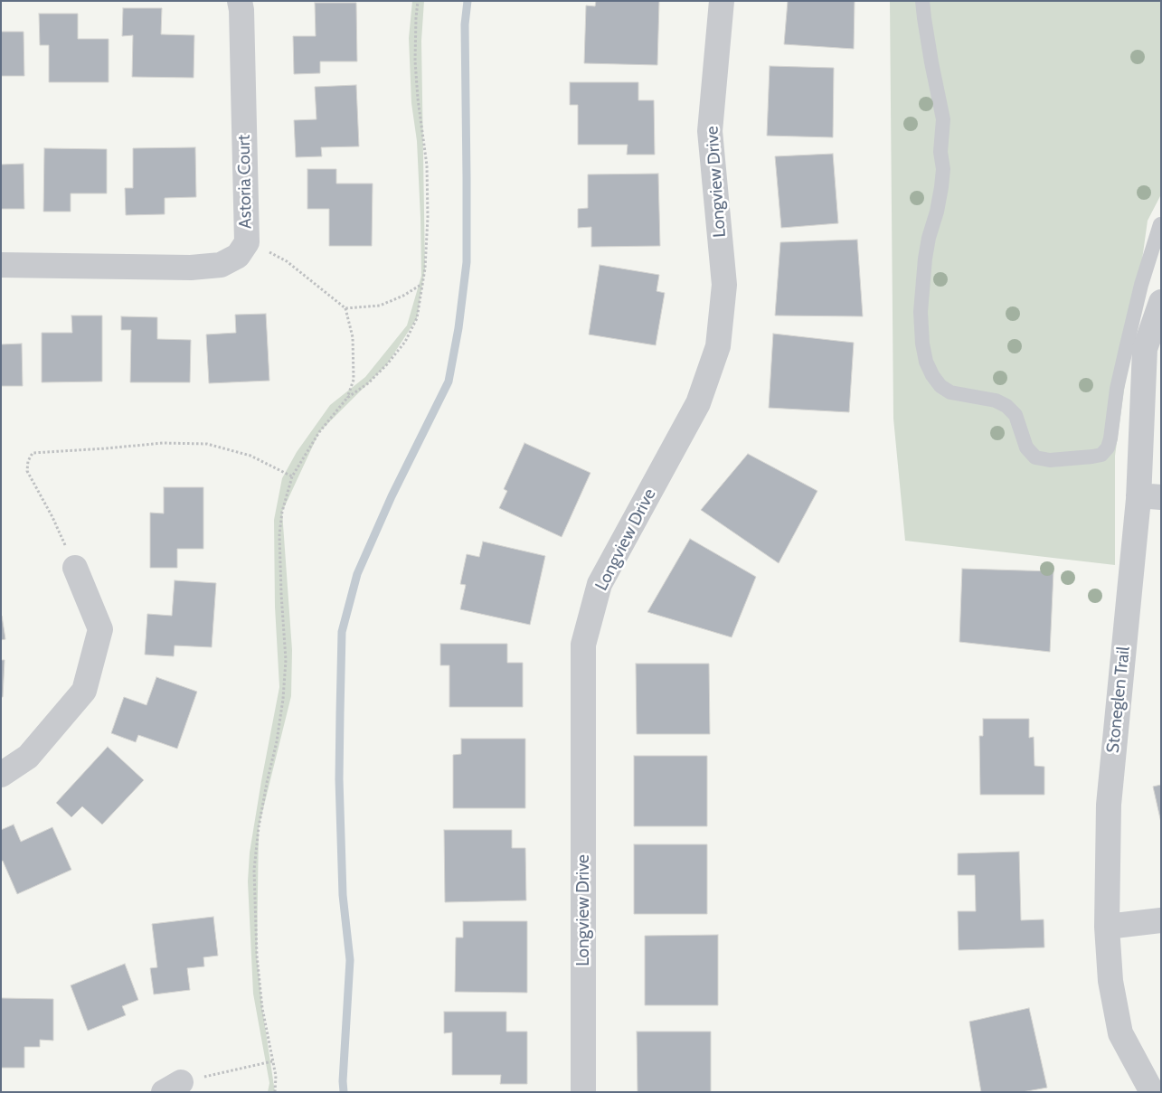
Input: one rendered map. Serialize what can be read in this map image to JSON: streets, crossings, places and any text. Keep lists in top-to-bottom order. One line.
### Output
{"streets":{"street":["Astoria Court","Longview Drive","Stoneglen Trail"]}}
